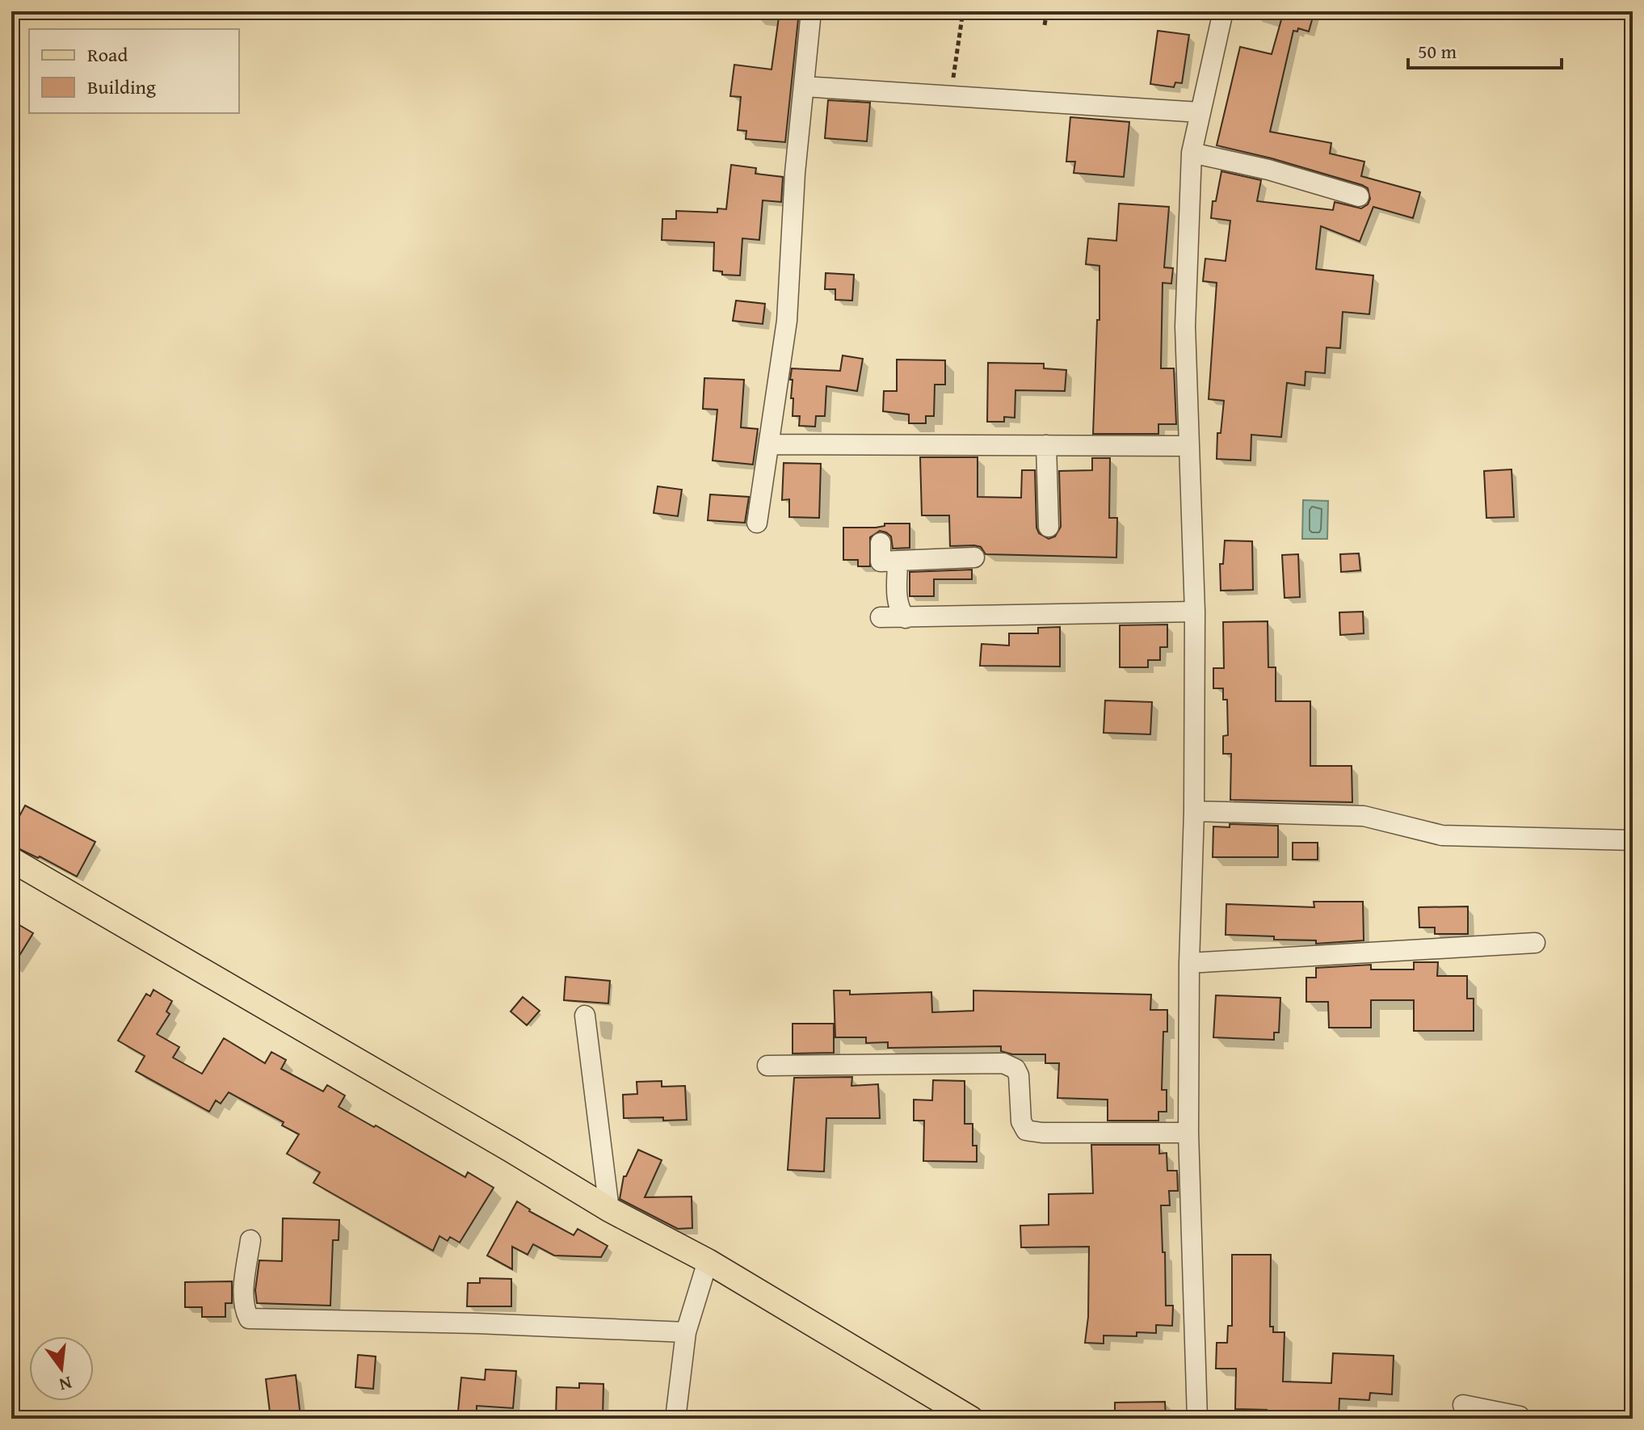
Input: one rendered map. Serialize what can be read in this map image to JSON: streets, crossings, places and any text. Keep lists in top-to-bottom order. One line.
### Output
{"legend":["Road","Building"],"scale_bar":"50 m","north":"bottom"}
